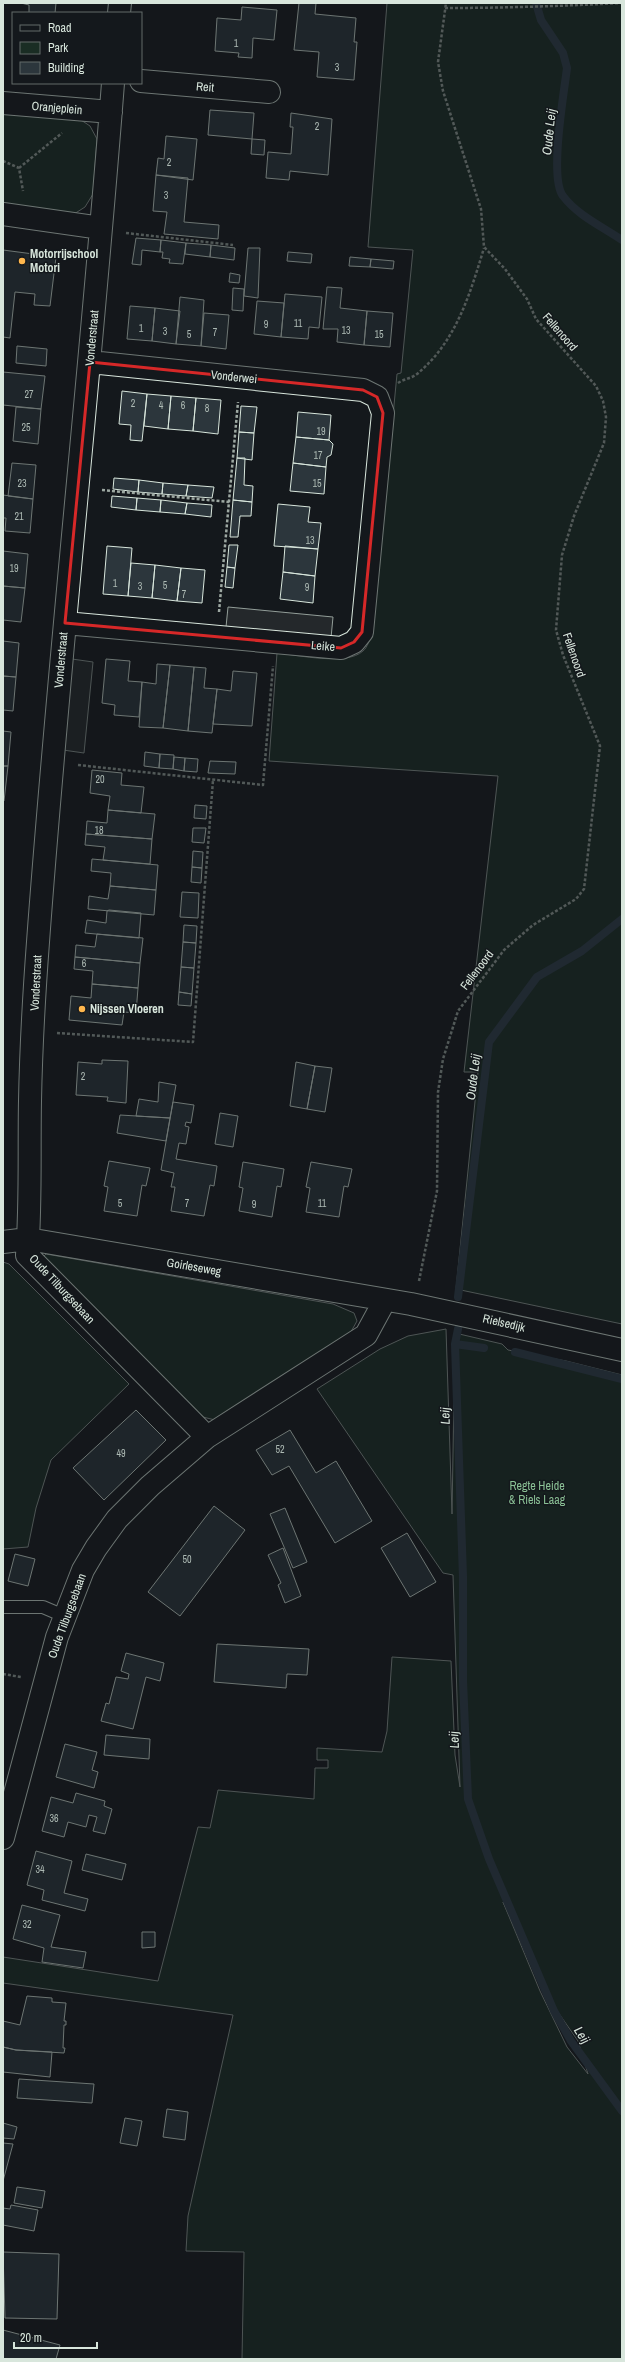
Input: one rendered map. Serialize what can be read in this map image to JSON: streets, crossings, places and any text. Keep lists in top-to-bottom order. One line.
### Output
{"streets":{"street":["Reit","Oranjeplein","Vonderstraat","Vonderwei","Leike","Goirleseweg","Oude Tilburgsebaan","Rielsedijk"],"path":["Fellenoord"]},"crossings":[["Oranjeplein","Vonderstraat"],["Fellenoord","Rielsedijk"],["Vonderstraat","Vonderwei"],["Vonderstraat","Leike"],["Vonderstraat","Goirleseweg"],["Vonderstraat","Oude Tilburgsebaan"],["Vonderwei","Leike"],["Goirleseweg","Oude Tilburgsebaan"],["Goirleseweg","Rielsedijk"],["Oude Tilburgsebaan","Rielsedijk"]],"water":["Oude Leij","Leij"],"parks":["Regte Heide & Riels Laag"],"places":["Motorrijschool Motori","Nijssen Vloeren"],"house_numbers":["1","3","2","2","3","11","9","1","13","3","7","5","15","27","2","4","6","8","25","19","17","23","15","21","13","19","1","5","3","9","7","20","18","6","2","5","7","11","9","52","49","50","36","34","32"],"legend":["Road","Park","Building"],"scale_bar":"20 m"}
